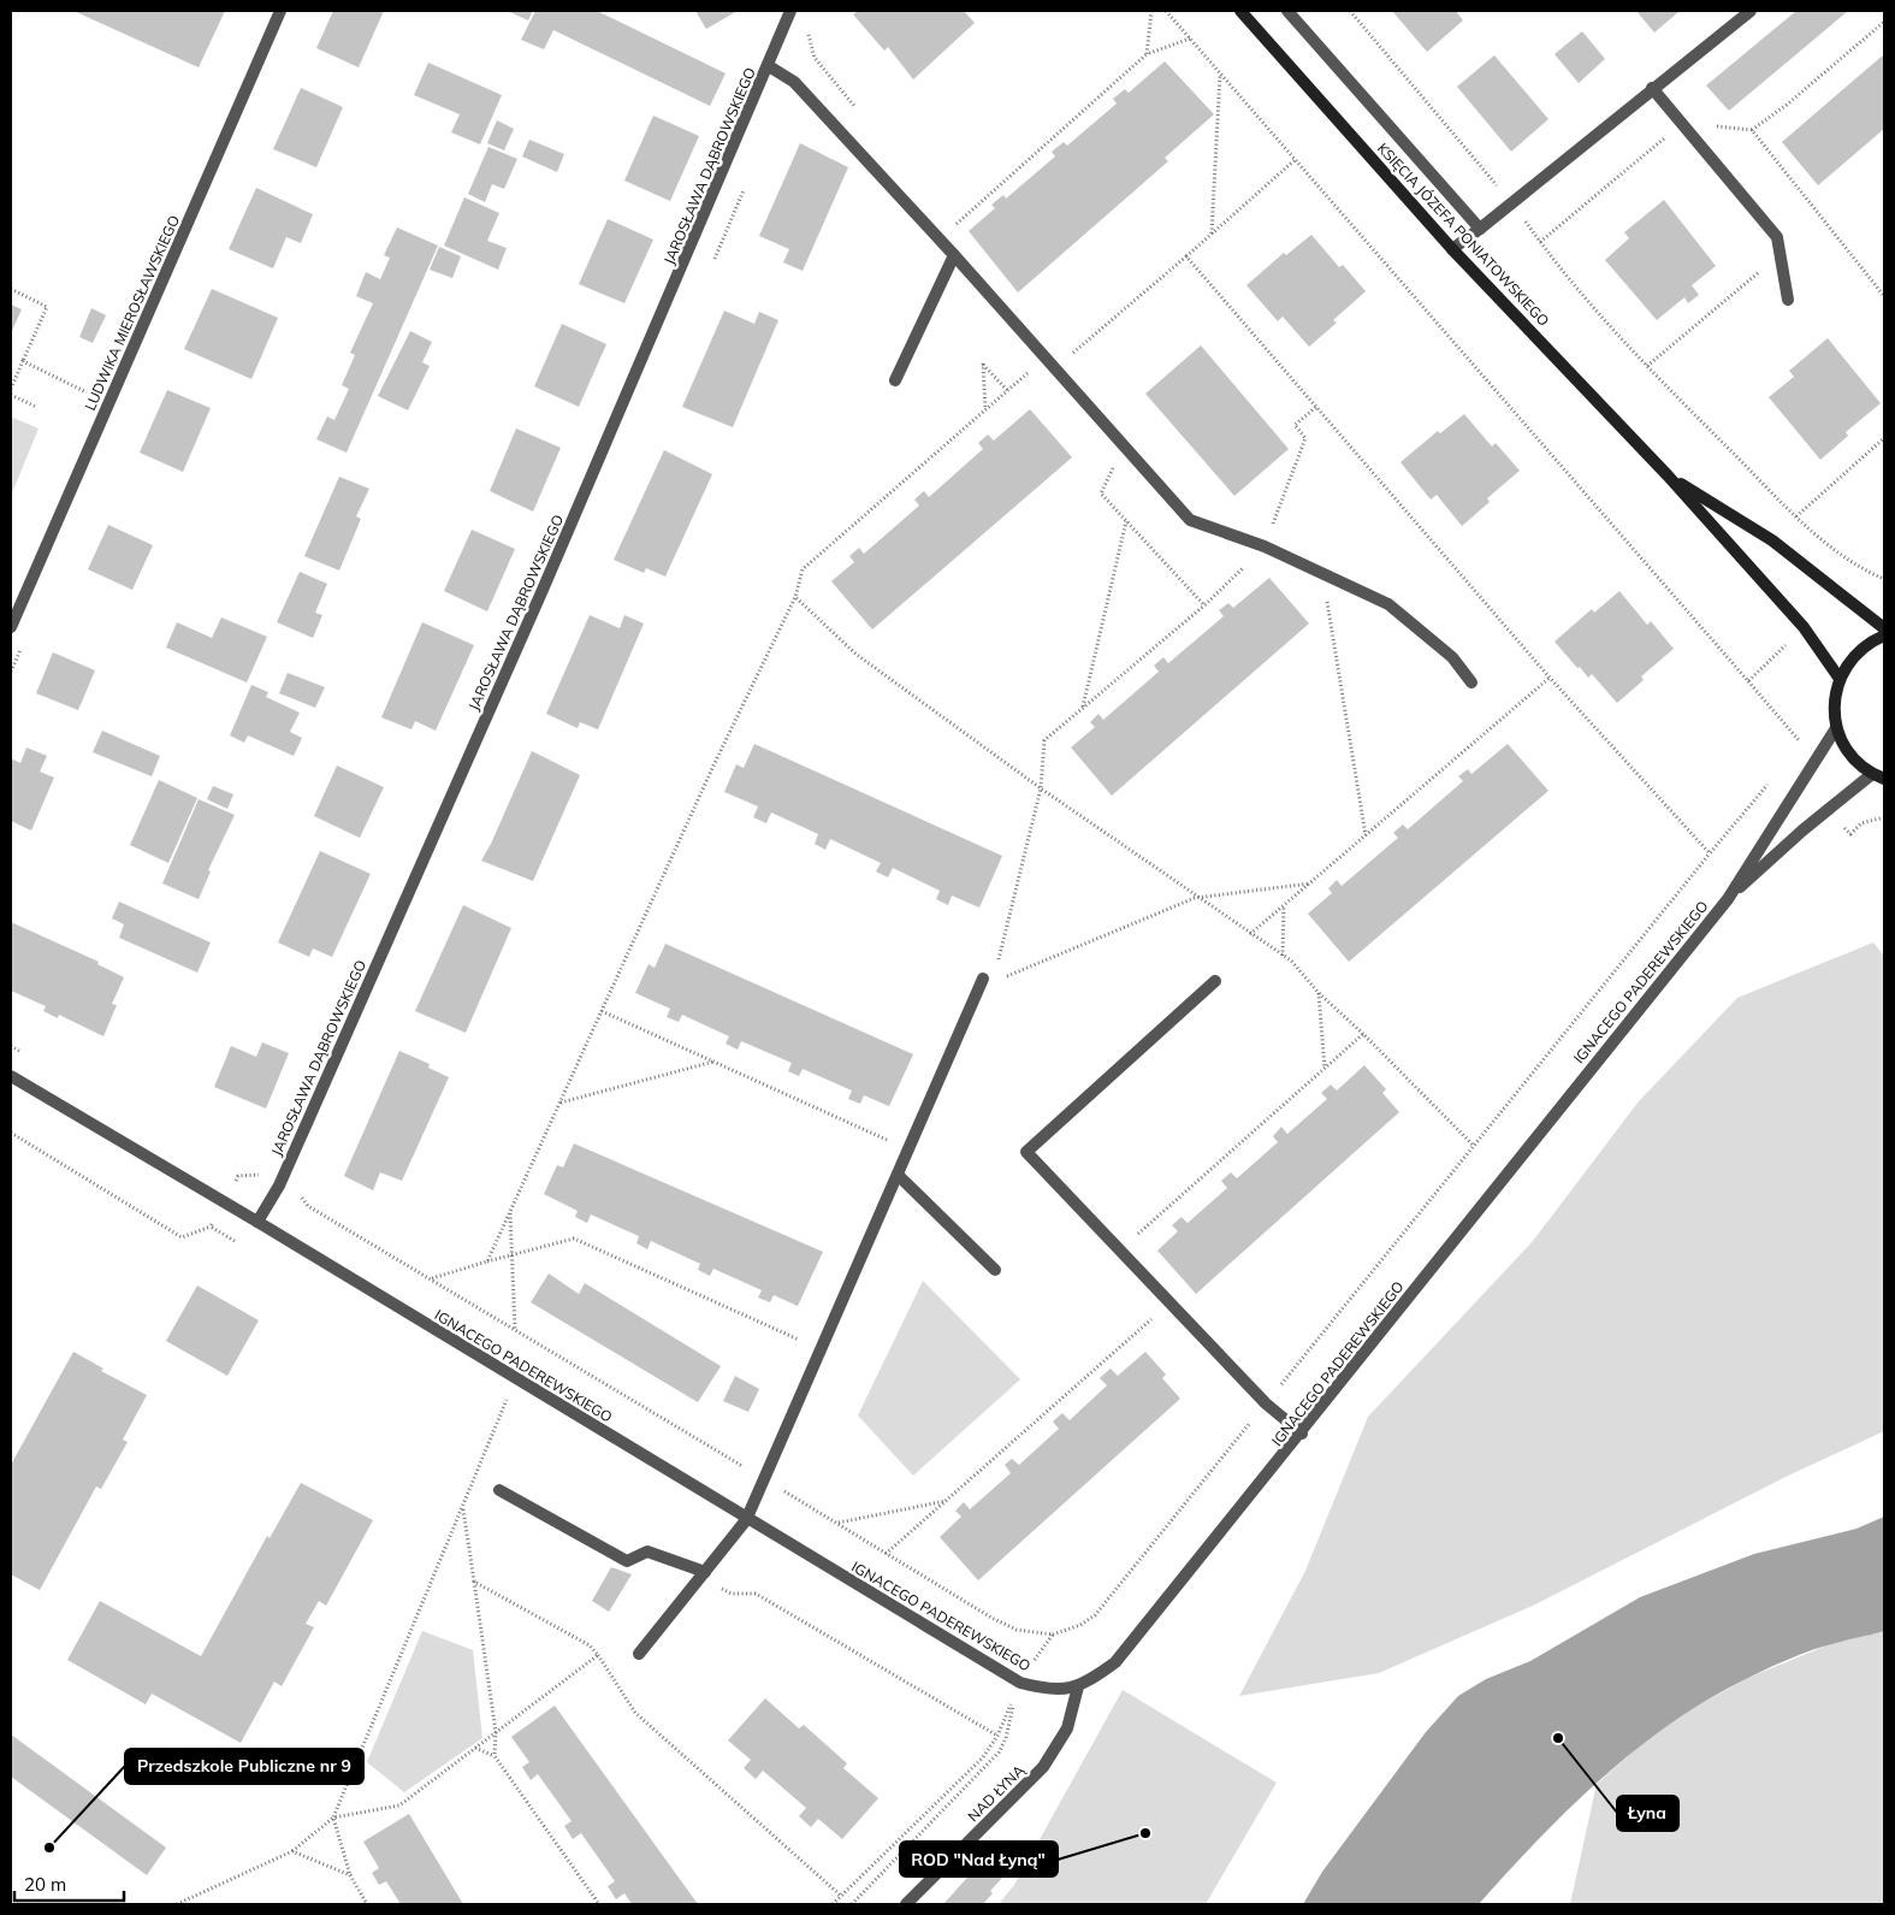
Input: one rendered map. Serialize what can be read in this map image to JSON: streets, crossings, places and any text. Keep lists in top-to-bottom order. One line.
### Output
{"streets":{"main road":["KSIĘCIA JÓZEFA PONIATOWSKIEGO"],"street":["JAROSŁAWA DĄBROWSKIEGO","LUDWIKA MIEROSŁAWSKIEGO","IGNACEGO PADEREWSKIEGO","NAD ŁYNĄ"]},"crossings":[["JAROSŁAWA DĄBROWSKIEGO","IGNACEGO PADEREWSKIEGO"],["IGNACEGO PADEREWSKIEGO","NAD ŁYNĄ"]],"places":["Łyna","ROD \"Nad Łyną\"","Przedszkole Publiczne nr 9"],"scale_bar":"20 m"}
